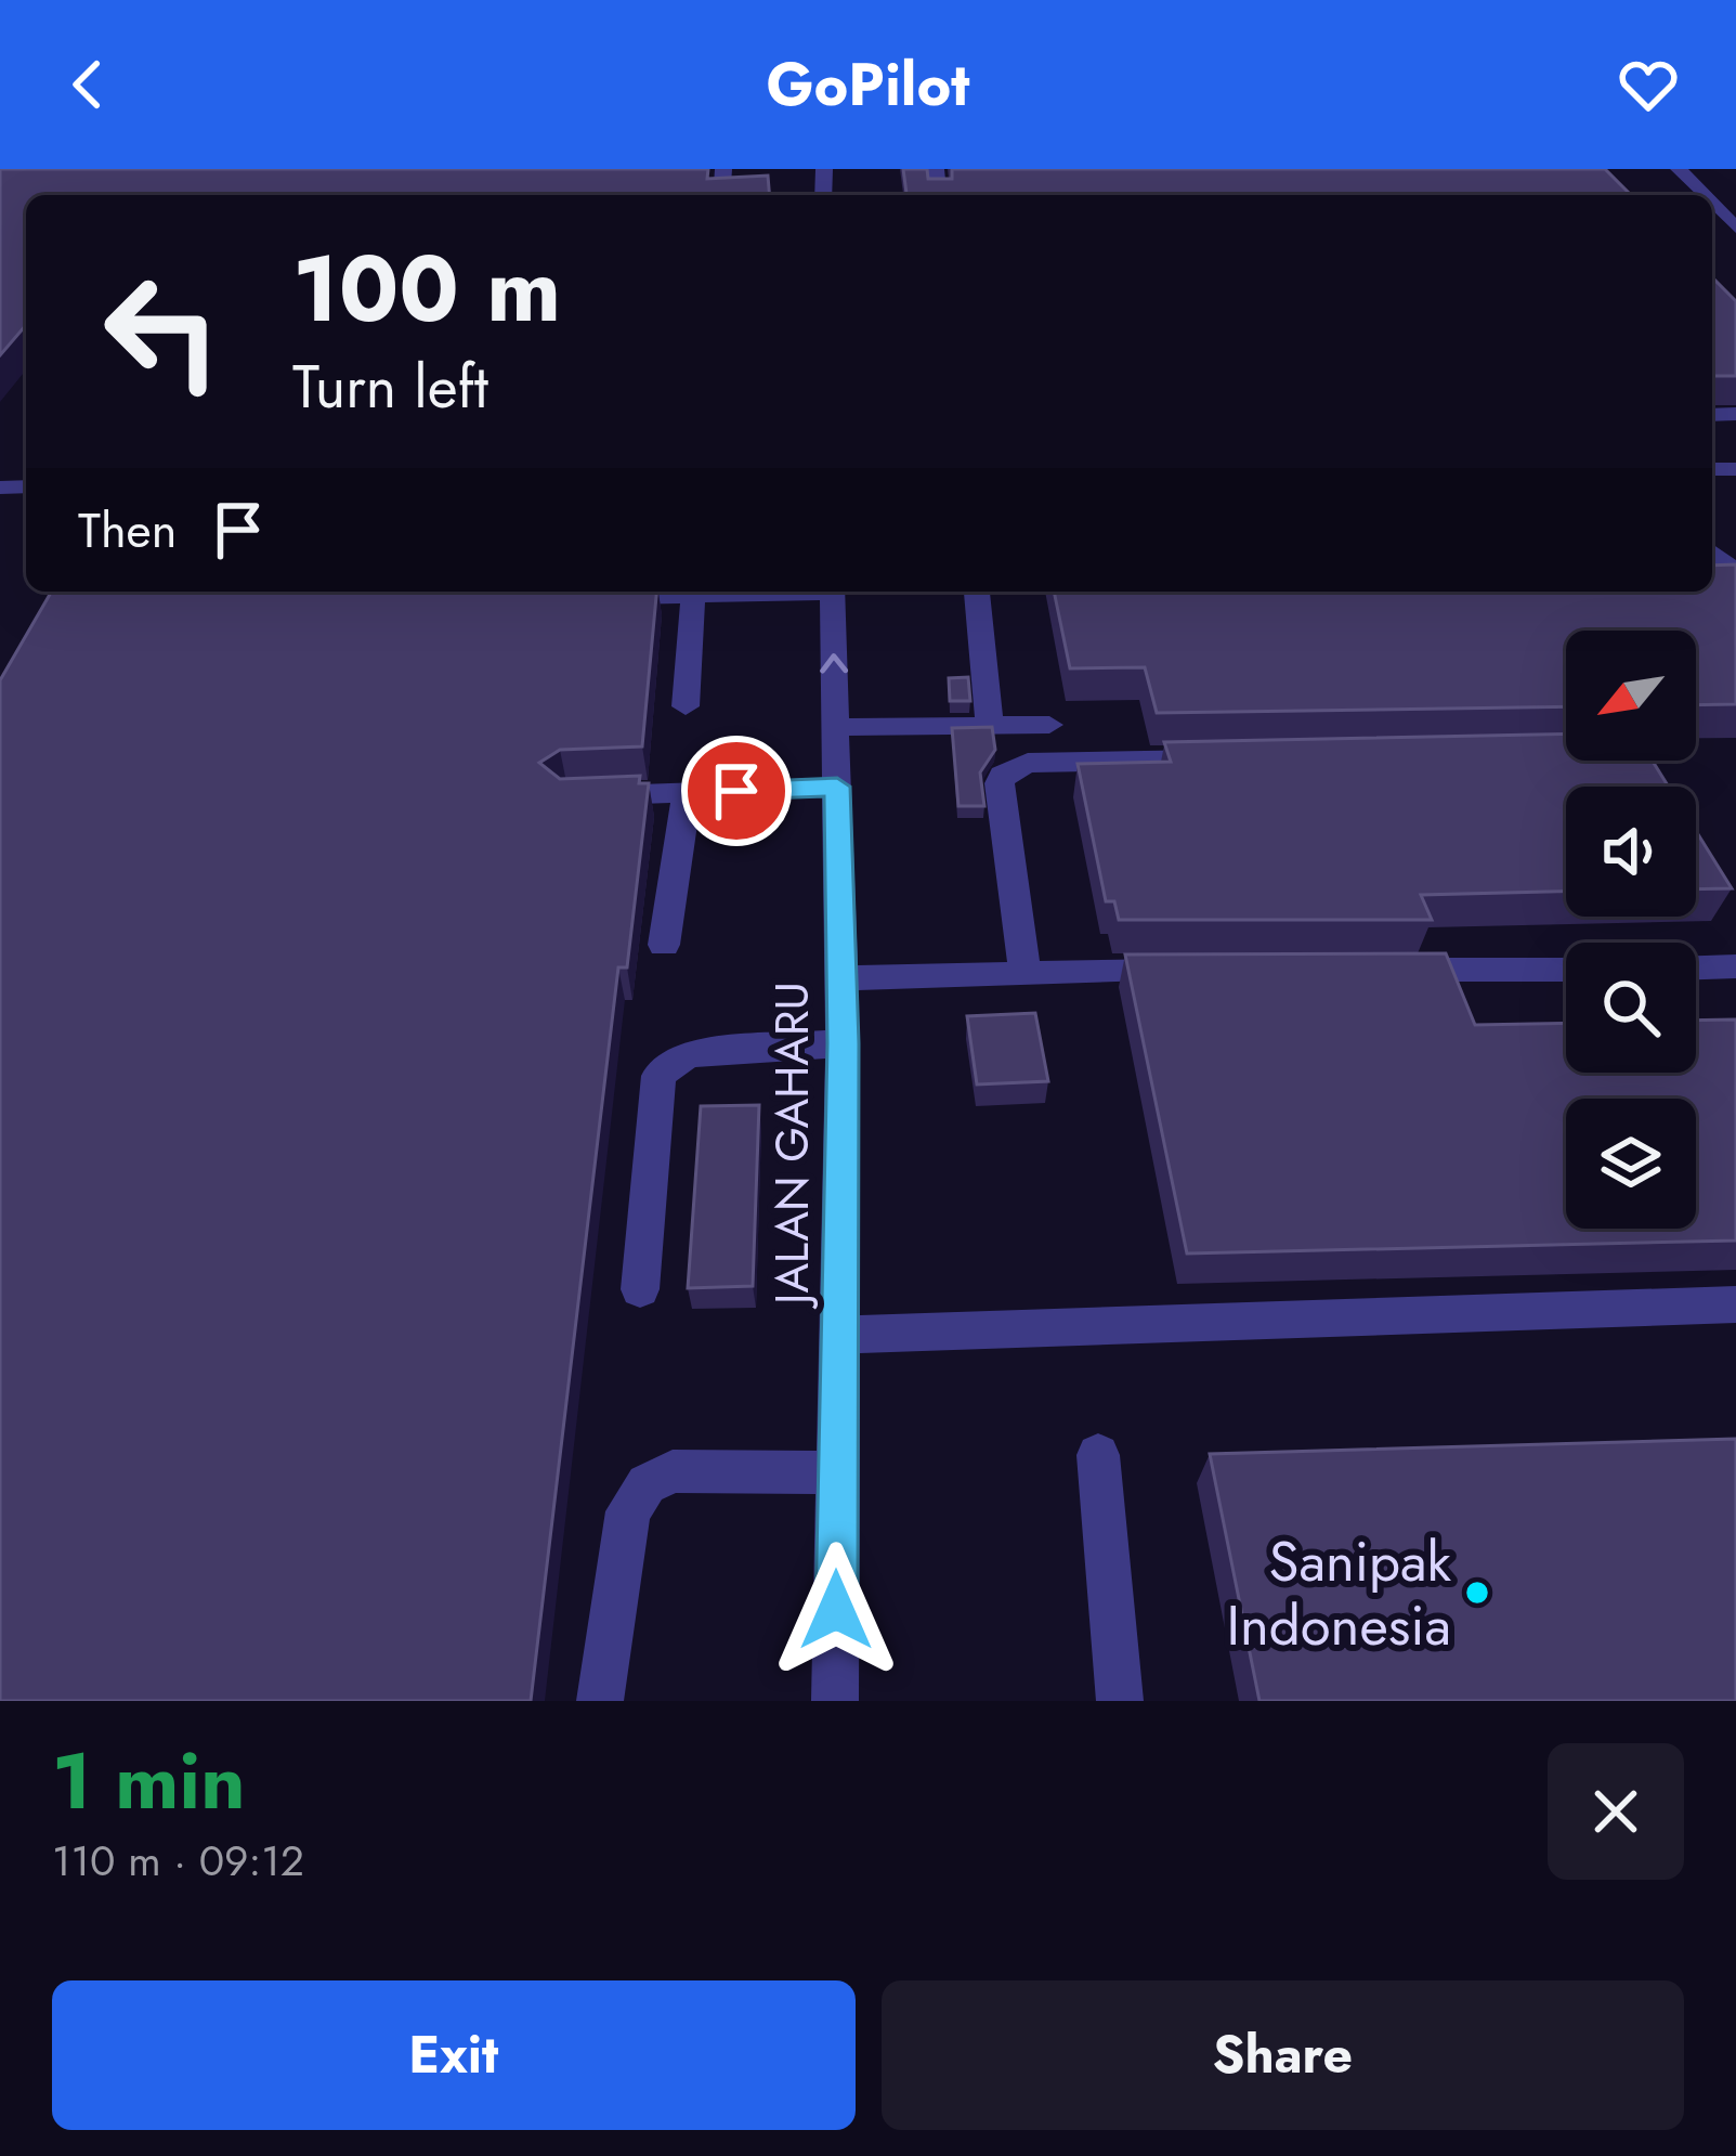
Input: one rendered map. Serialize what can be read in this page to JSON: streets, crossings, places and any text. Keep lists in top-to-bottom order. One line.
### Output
{"streets":{"street":["JALAN GAHARU"]},"places":["Sanipak Indonesia"],"north":"bottom left","page":{"header":"GoPilot","turn":["100 m","Turn left"],"then":"Then","heading":["1 min","110 m · 09:12"],"buttons":["Exit","Share"]}}
